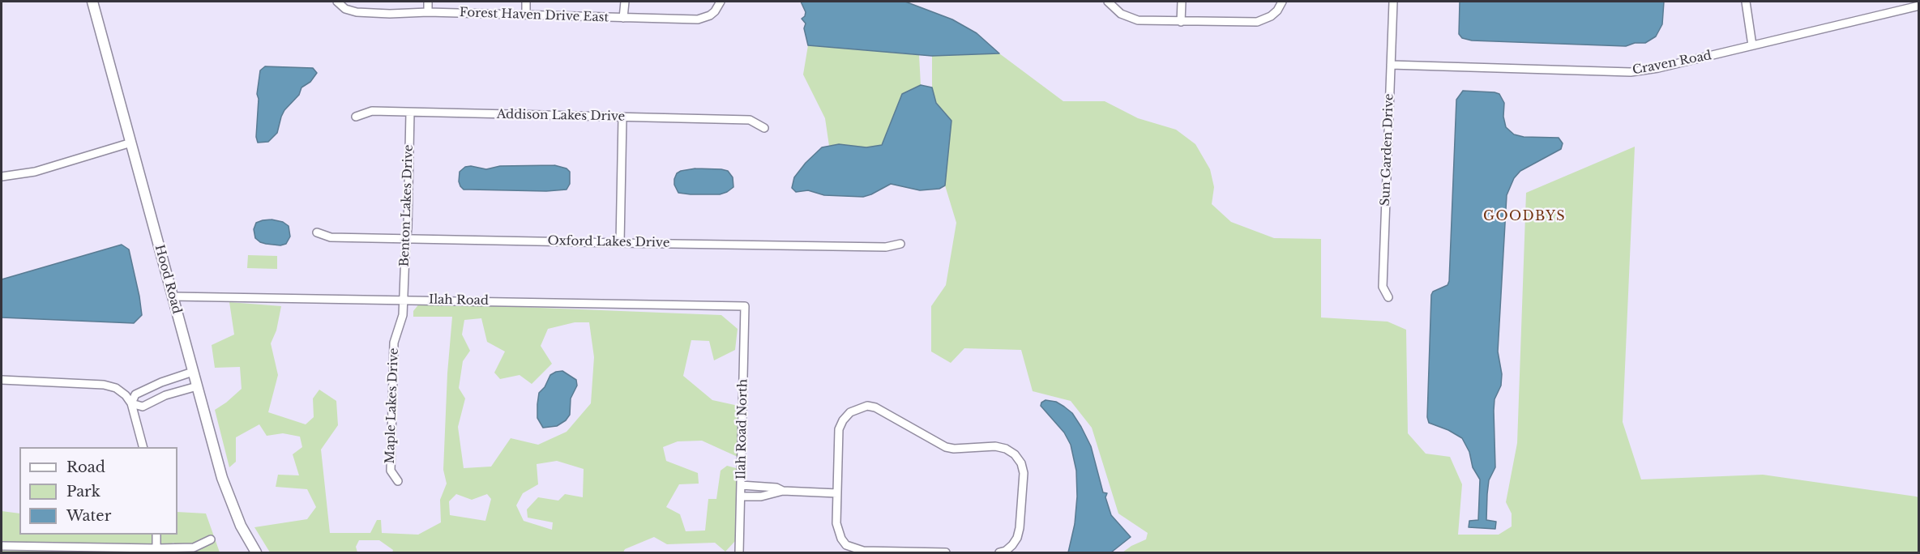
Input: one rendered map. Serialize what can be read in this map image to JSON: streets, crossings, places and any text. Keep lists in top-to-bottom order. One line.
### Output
{"streets":{"street":["Forest Haven Drive East","Craven Road","Addison Lakes Drive","Sun Garden Drive","Benton Lakes Drive","Oxford Lakes Drive","Hood Road","Ilah Road","Maple Lakes Drive","Ilah Road North"]},"crossings":[["Craven Road","Sun Garden Drive"],["Addison Lakes Drive","Benton Lakes Drive"],["Benton Lakes Drive","Oxford Lakes Drive"],["Benton Lakes Drive","Ilah Road"],["Benton Lakes Drive","Maple Lakes Drive"],["Hood Road","Ilah Road"],["Ilah Road","Maple Lakes Drive"],["Ilah Road","Ilah Road North"]],"districts":["GOODBYS"],"legend":["Road","Park","Water"]}
